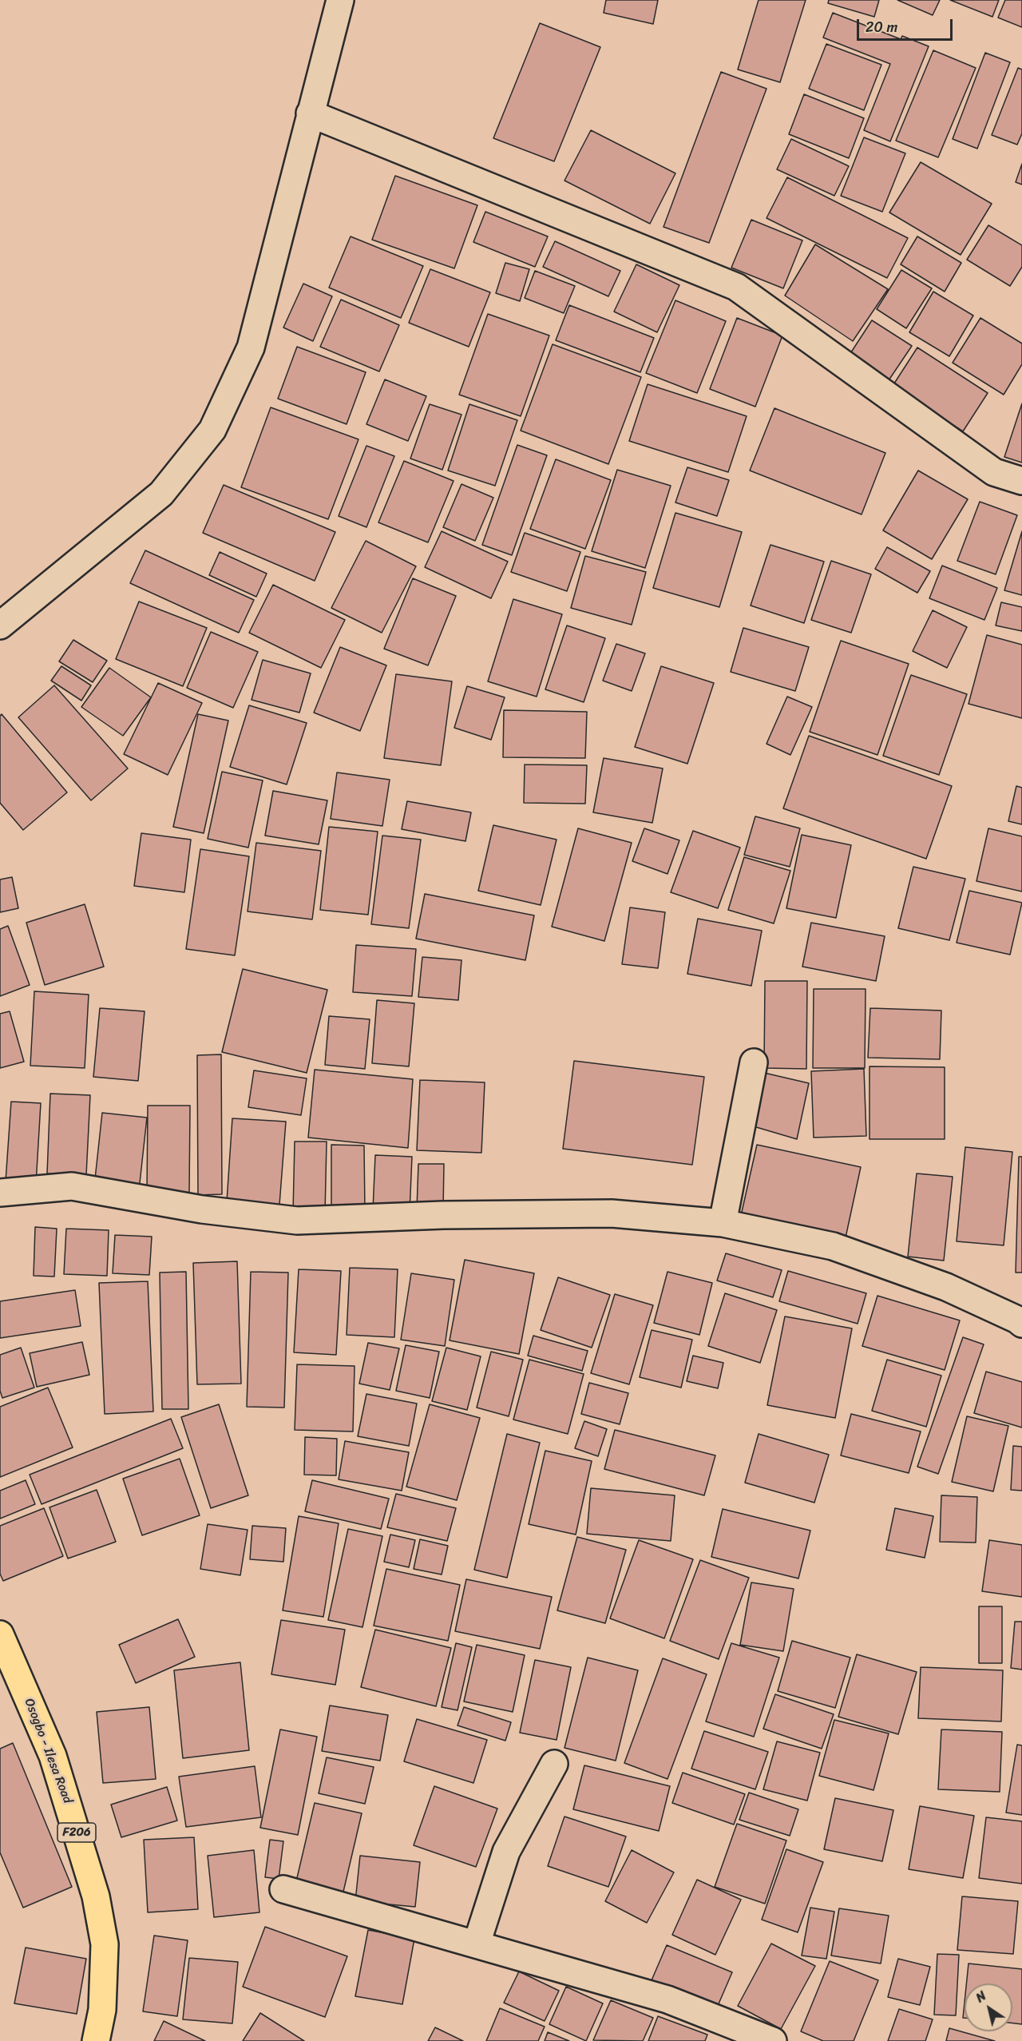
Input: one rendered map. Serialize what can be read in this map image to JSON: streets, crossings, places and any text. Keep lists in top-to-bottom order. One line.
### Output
{"streets":{"main road":["Osogbo - Ilesa Road","F206"]},"scale_bar":"20 m","north":"top left"}
